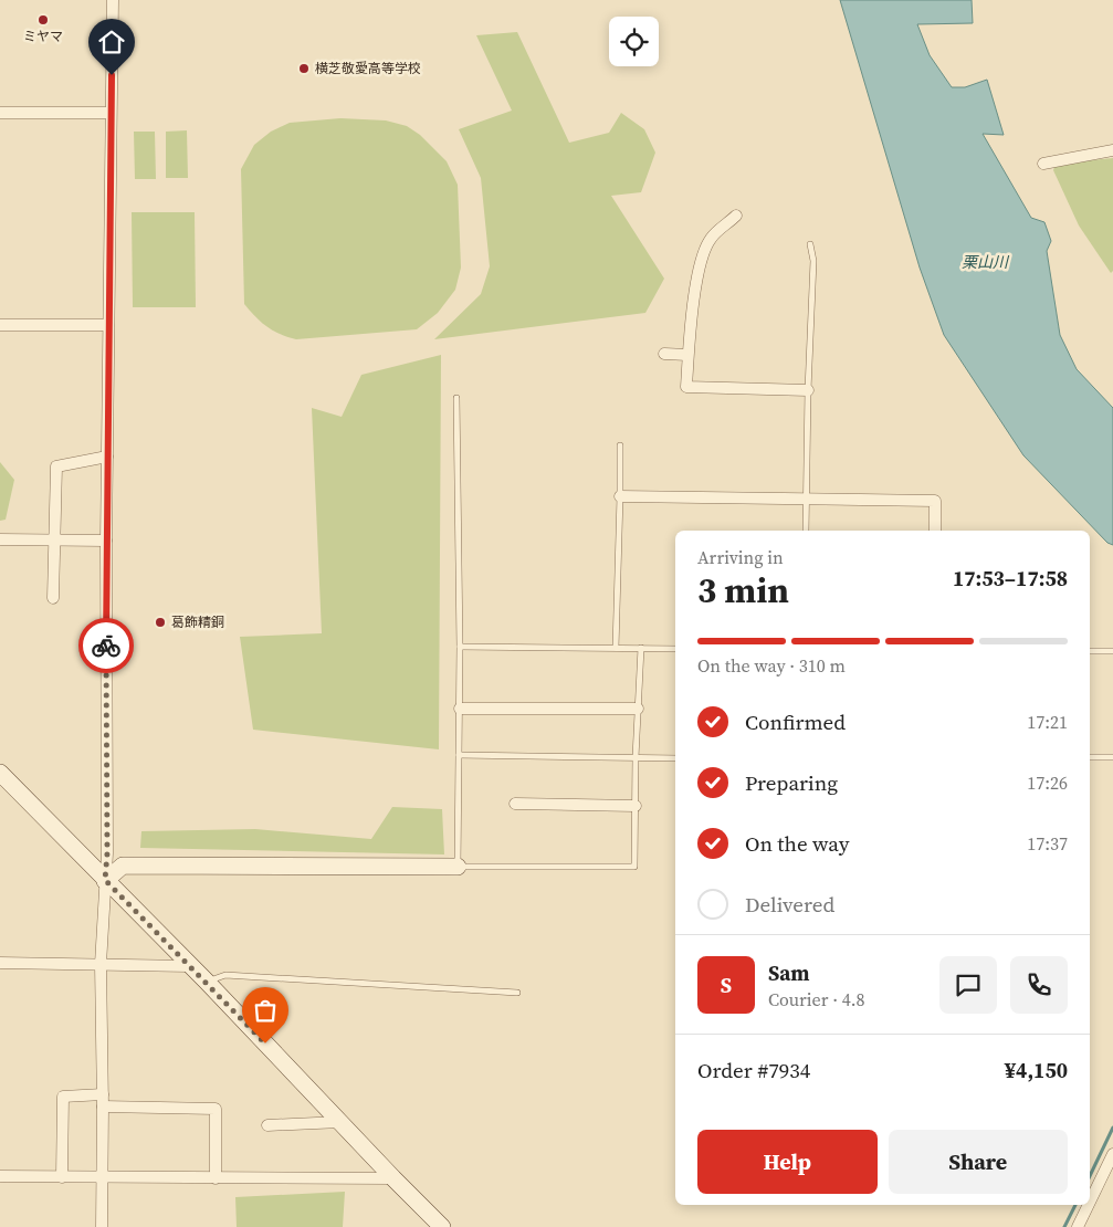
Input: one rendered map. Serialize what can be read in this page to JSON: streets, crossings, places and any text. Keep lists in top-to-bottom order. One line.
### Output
{"water":["栗山川"],"places":["ミヤマ","横芝敬愛高等学校","葛飾精銅"],"page":{"heading":["3 min","Arriving in","17:53–17:58"],"panel":["Sam","Courier · 4.8","Order #7934","¥4,150"],"bar":"On the way · 310 m","list":[["Confirmed","17:21"],["Preparing","17:26"],["On the way","17:37"],"Delivered"],"round":"S","buttons":["Help","Share"]}}
